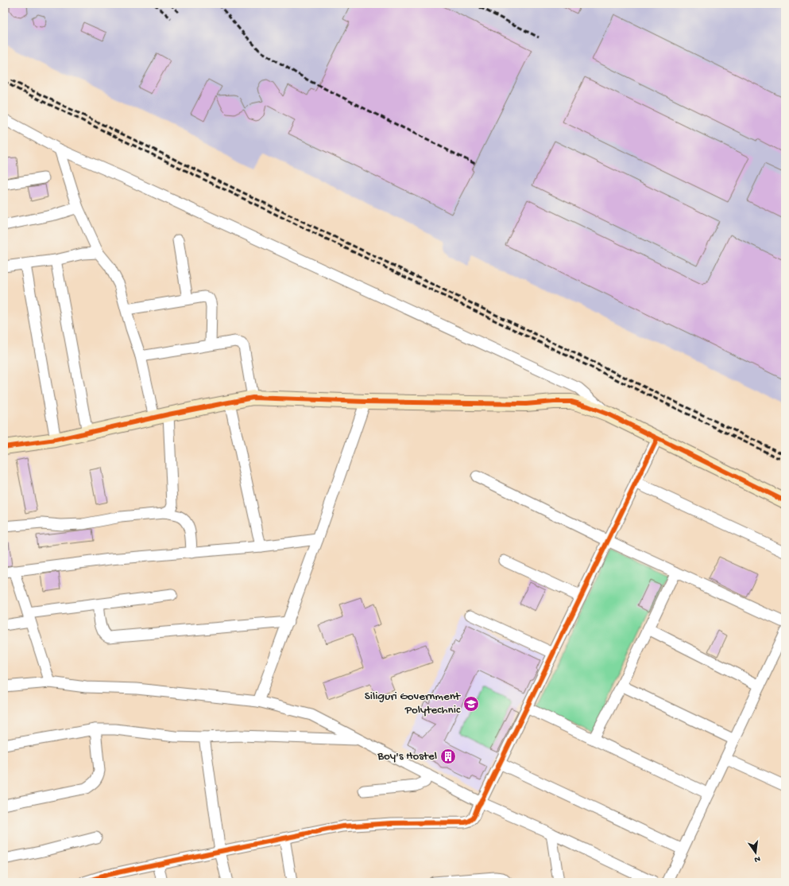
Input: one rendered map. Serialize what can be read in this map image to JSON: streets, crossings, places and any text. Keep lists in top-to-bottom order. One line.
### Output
{"places":{"school or university":["Siliguri Government Polytechnic"],"building":["Boy's Hostel"]},"north":"bottom"}
